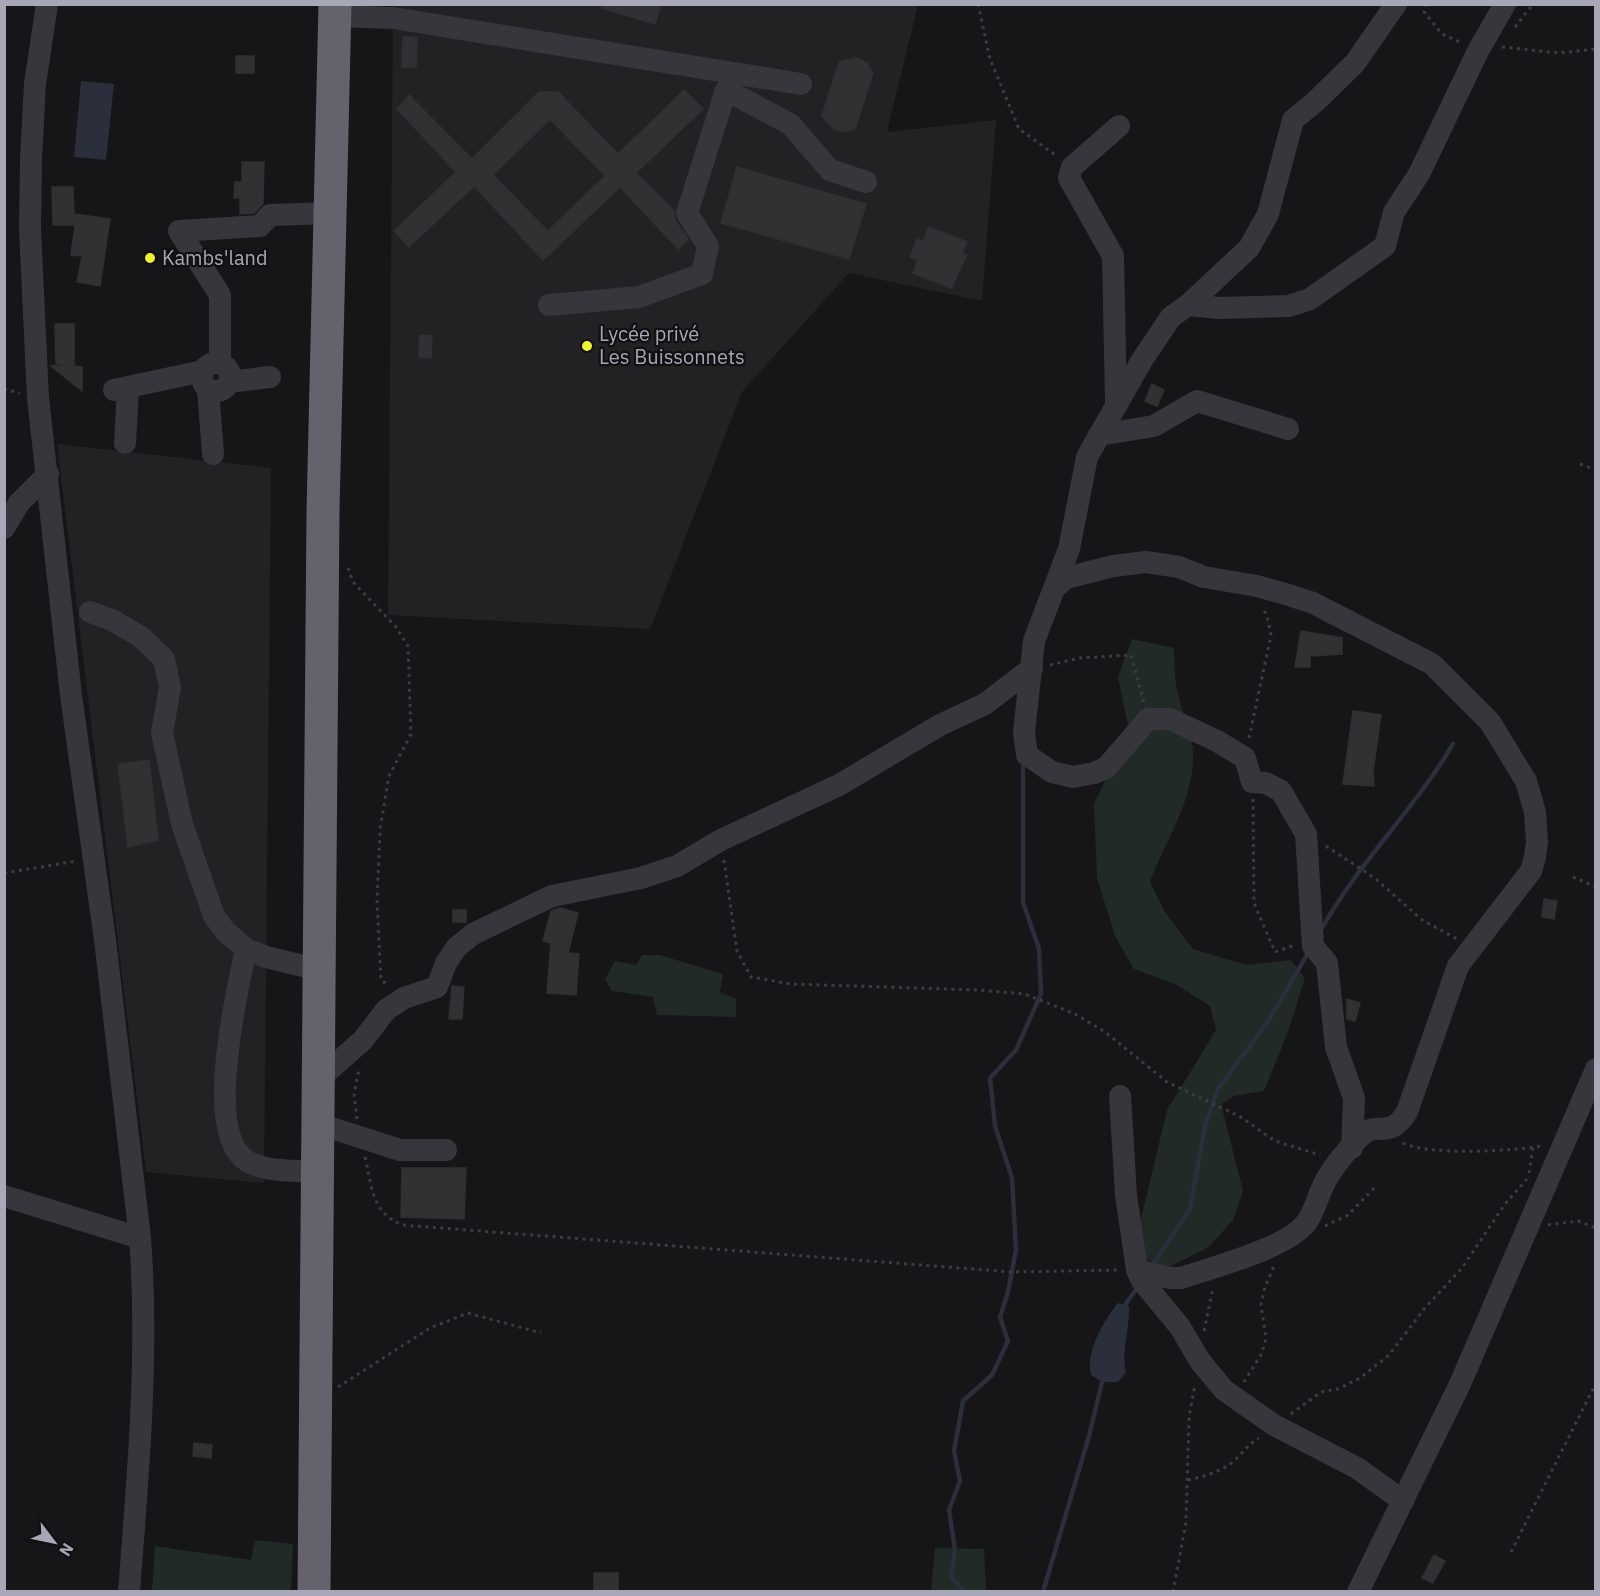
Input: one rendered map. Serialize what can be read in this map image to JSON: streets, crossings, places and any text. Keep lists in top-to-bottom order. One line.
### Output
{"places":["Kambs'land","Lycée privé Les Buissonnets"],"north":"bottom right"}
